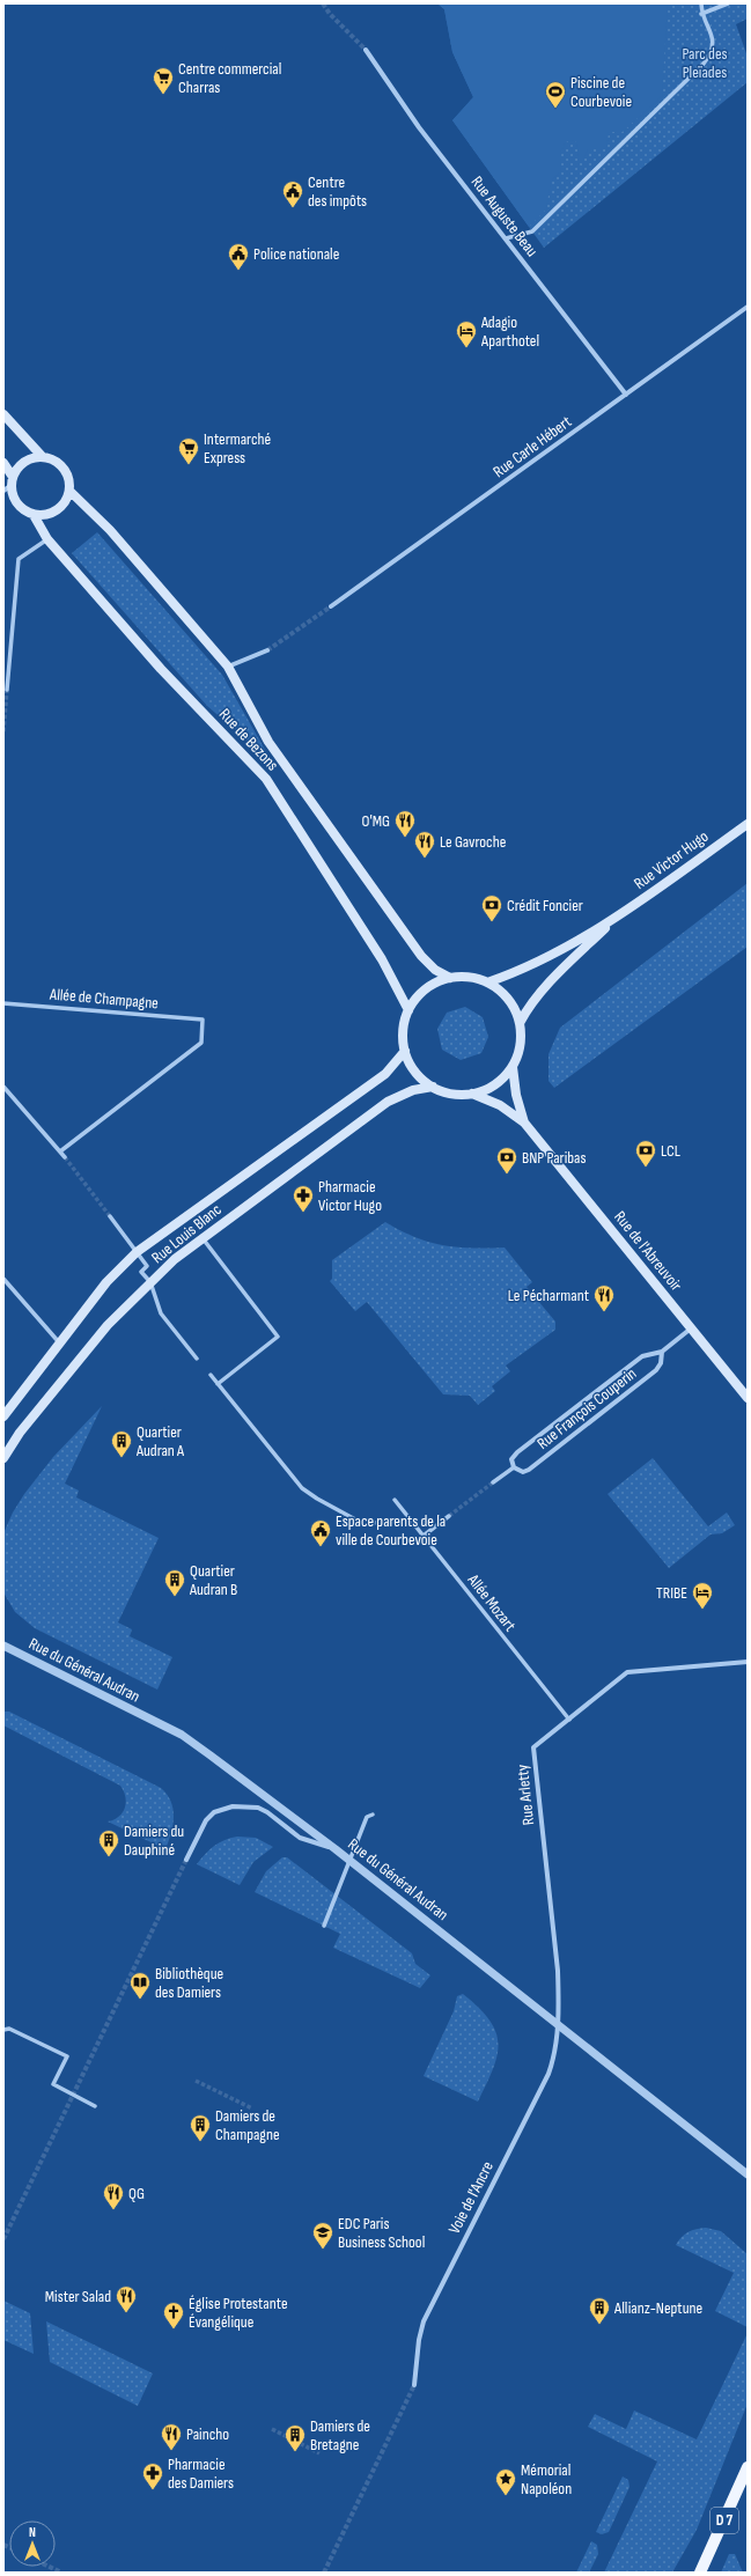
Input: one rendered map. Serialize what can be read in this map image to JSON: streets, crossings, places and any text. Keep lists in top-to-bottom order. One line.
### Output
{"streets":{"main road":["Rue de Bezons","Rue Victor Hugo","Rue Louis Blanc","Rue de l'Abreuvoir","D 7"],"street":["Rue Auguste Beau","Rue Carle Hébert","Allée de Champagne","Rue François Couperin","Allée Mozart","Rue du Général Audran","Rue Arletty","Voie de l'Ancre"]},"crossings":[["Rue Auguste Beau","Rue Carle Hébert"],["Rue de Bezons","Rue Victor Hugo"],["Rue de Bezons","Rue Louis Blanc"],["Rue de Bezons","Rue de l'Abreuvoir"],["Rue Victor Hugo","Rue Louis Blanc"],["Rue Victor Hugo","Rue de l'Abreuvoir"],["Rue Louis Blanc","Rue de l'Abreuvoir"],["Rue de l'Abreuvoir","Rue François Couperin"],["Allée Mozart","Rue Arletty"],["Rue du Général Audran","Rue Arletty"],["Rue du Général Audran","Voie de l'Ancre"],["Rue Arletty","Voie de l'Ancre"]],"parks":["Parc des Pleïades"],"places":{"supermarket":["Centre commercial Charras","Intermarché Express"],"sports":["Piscine de Courbevoie"],"public building":["Centre des impôts","Police nationale","Espace parents de la ville de Courbevoie"],"hotel":["Adagio Aparthotel","TRIBE"],"restaurant":["O'MG","Le Gavroche","Le Pécharmant","QG","Mister Salad","Paincho"],"bank":["Crédit Foncier","LCL","BNP Paribas"],"pharmacy":["Pharmacie Victor Hugo","Pharmacie des Damiers"],"building":["Quartier Audran A","Quartier Audran B","Damiers du Dauphiné","Damiers de Champagne","Allianz-Neptune","Damiers de Bretagne"],"library":["Bibliothèque des Damiers"],"school or university":["EDC Paris Business School"],"church":["Église Protestante Évangélique"],"place":["Mémorial Napoléon"]},"north":"top"}
